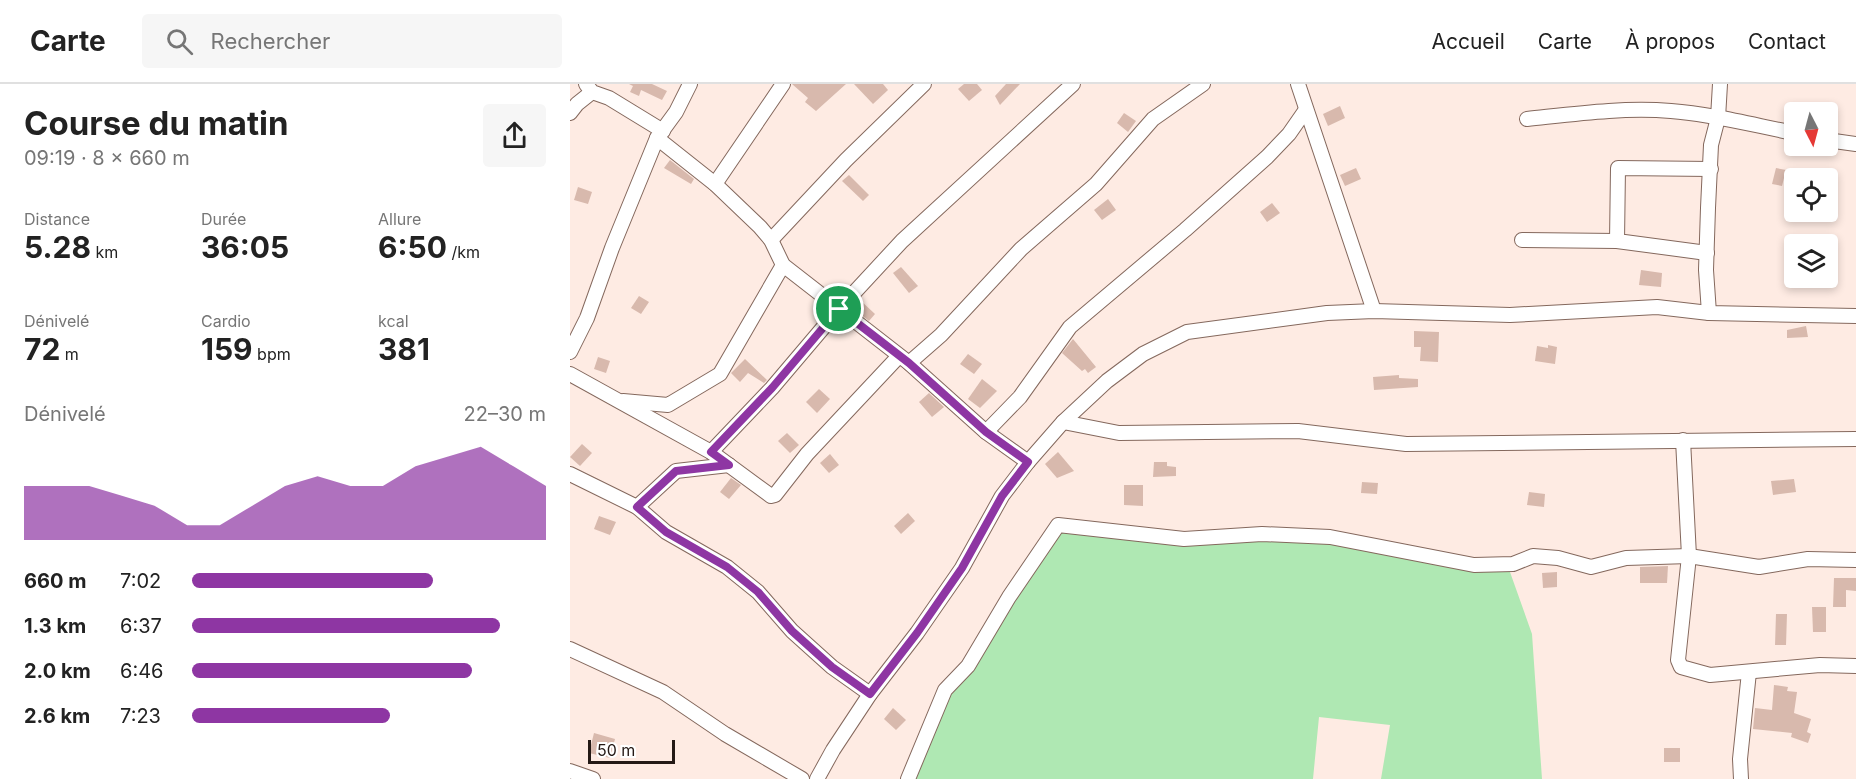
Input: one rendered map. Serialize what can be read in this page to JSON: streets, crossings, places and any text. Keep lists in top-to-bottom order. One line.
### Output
{"scale_bar":"50 m","north":"bottom","page":{"header":"Carte","search":"Rechercher","nav":["Accueil","Carte","À propos","Contact"],"heading":["Course du matin","09:19 · 8 × 660 m"],"stats":[["Distance","5.28 km"],["Durée","36:05"],["Allure","6:50 /km"],["Dénivelé","72 m"],["Cardio","159 bpm"],["kcal","381"]],"chart":["Dénivelé","22–30 m"],"list":[{"name":"660 m","note":"7:02"},{"name":"1.3 km","note":"6:37"},{"name":"2.0 km","note":"6:46"},{"name":"2.6 km","note":"7:23"}],"scale":"50 m"}}
